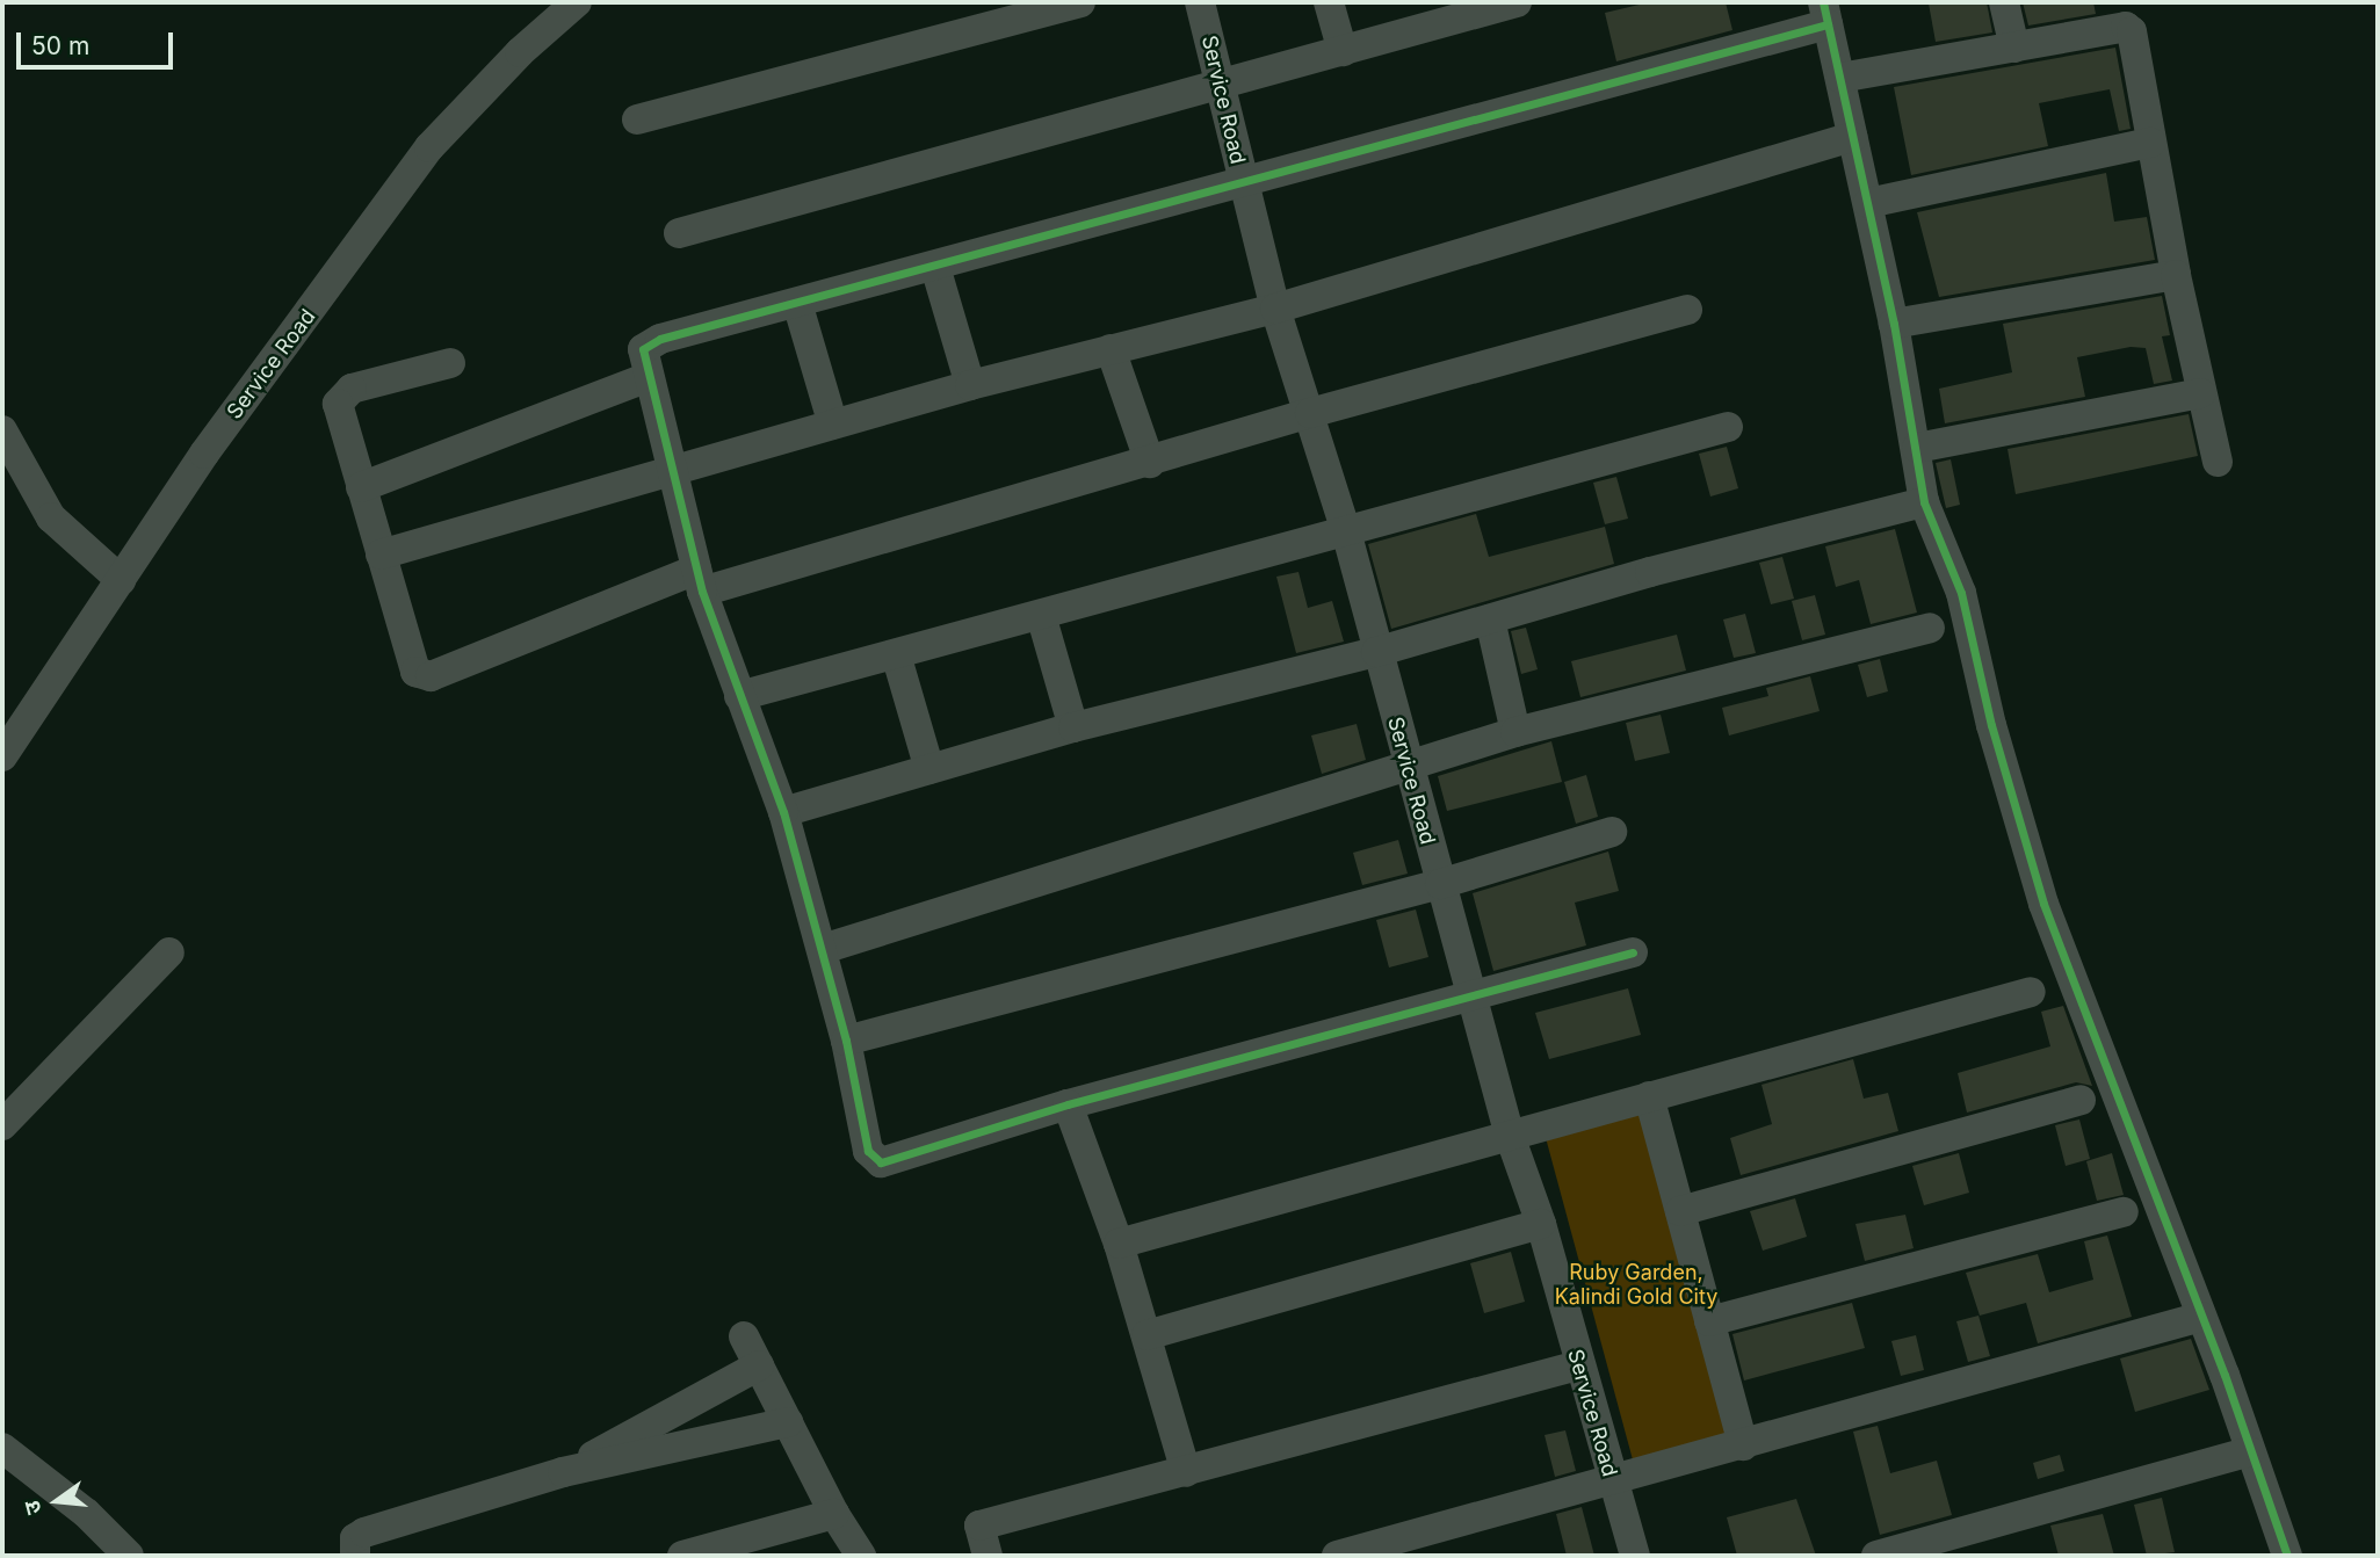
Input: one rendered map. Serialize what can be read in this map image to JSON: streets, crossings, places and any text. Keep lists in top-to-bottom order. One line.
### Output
{"streets":{"street":["Service Road"]},"parks":["Ruby Garden, Kalindi Gold City"],"scale_bar":"50 m","north":"left"}
